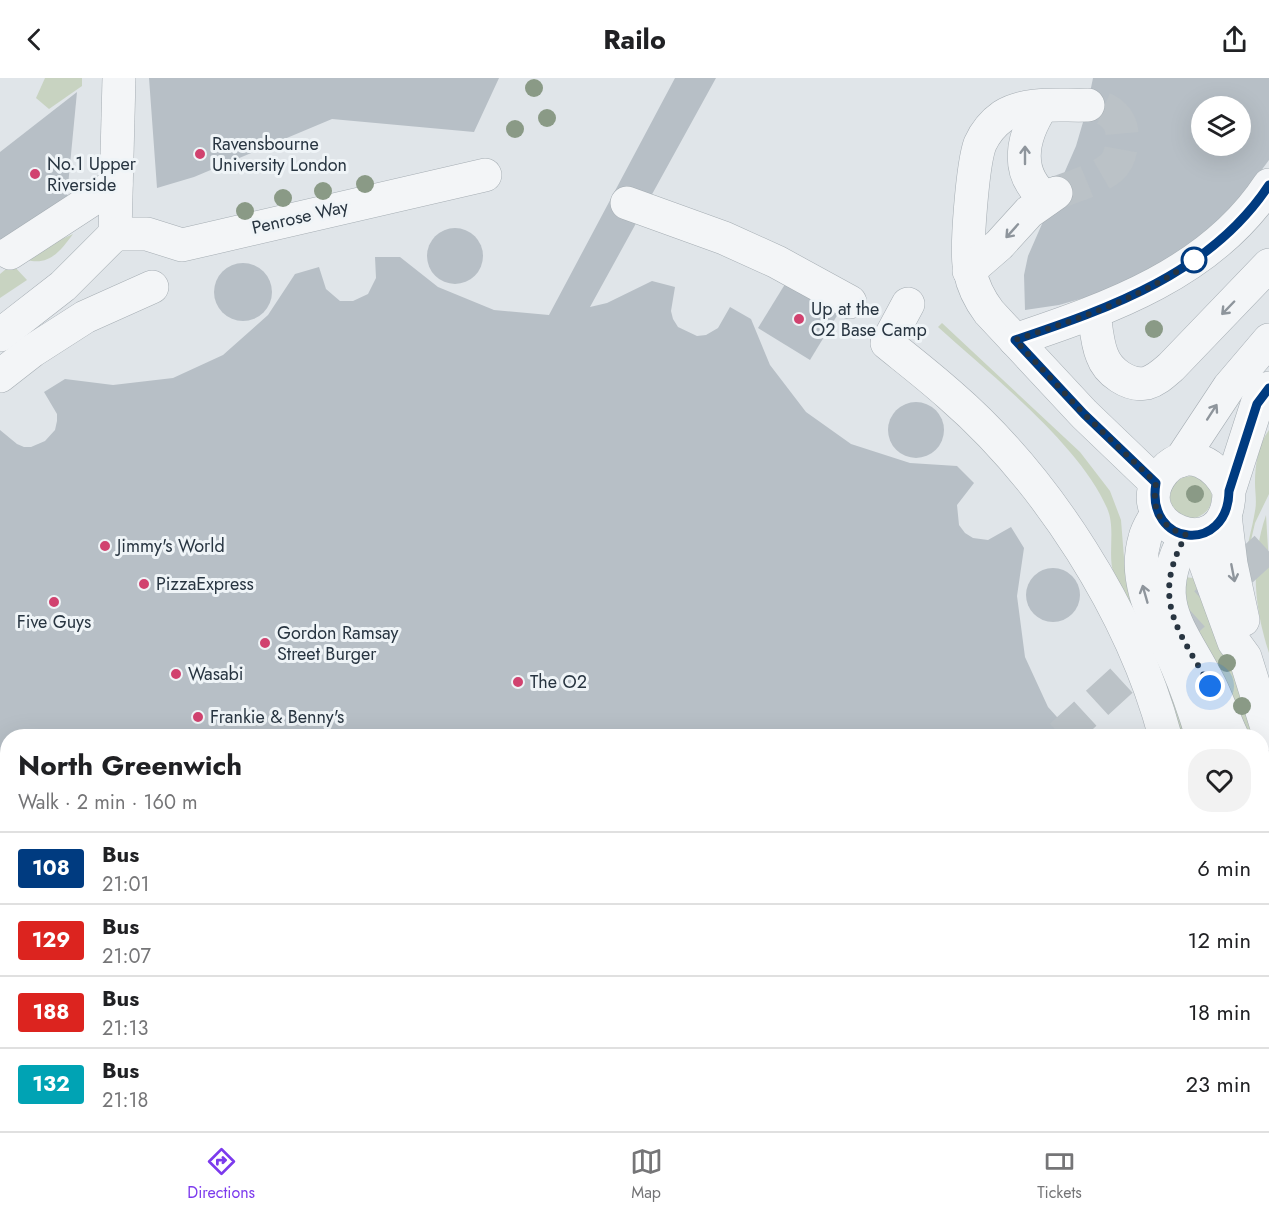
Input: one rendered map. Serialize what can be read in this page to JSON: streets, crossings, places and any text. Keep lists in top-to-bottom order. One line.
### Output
{"streets":{"street":["Penrose Way"]},"places":["Ravensbourne University London","No.1 Upper Riverside","Up at the O2 Base Camp","Jimmy's World","PizzaExpress","Five Guys","Gordon Ramsay Street Burger","Wasabi","The O2","Frankie & Benny's"],"lines":["bus line 108"],"page":{"header":"Railo","heading":["North Greenwich","Walk · 2 min · 160 m"],"list":[{"mark":"108","name":"Bus","note":"21:01","value":"6 min"},{"mark":"129","name":"Bus","note":"21:07","value":"12 min"},{"mark":"188","name":"Bus","note":"21:13","value":"18 min"},{"mark":"132","name":"Bus","note":"21:18","value":"23 min"}],"tabs":["Directions","Map","Tickets"]}}
